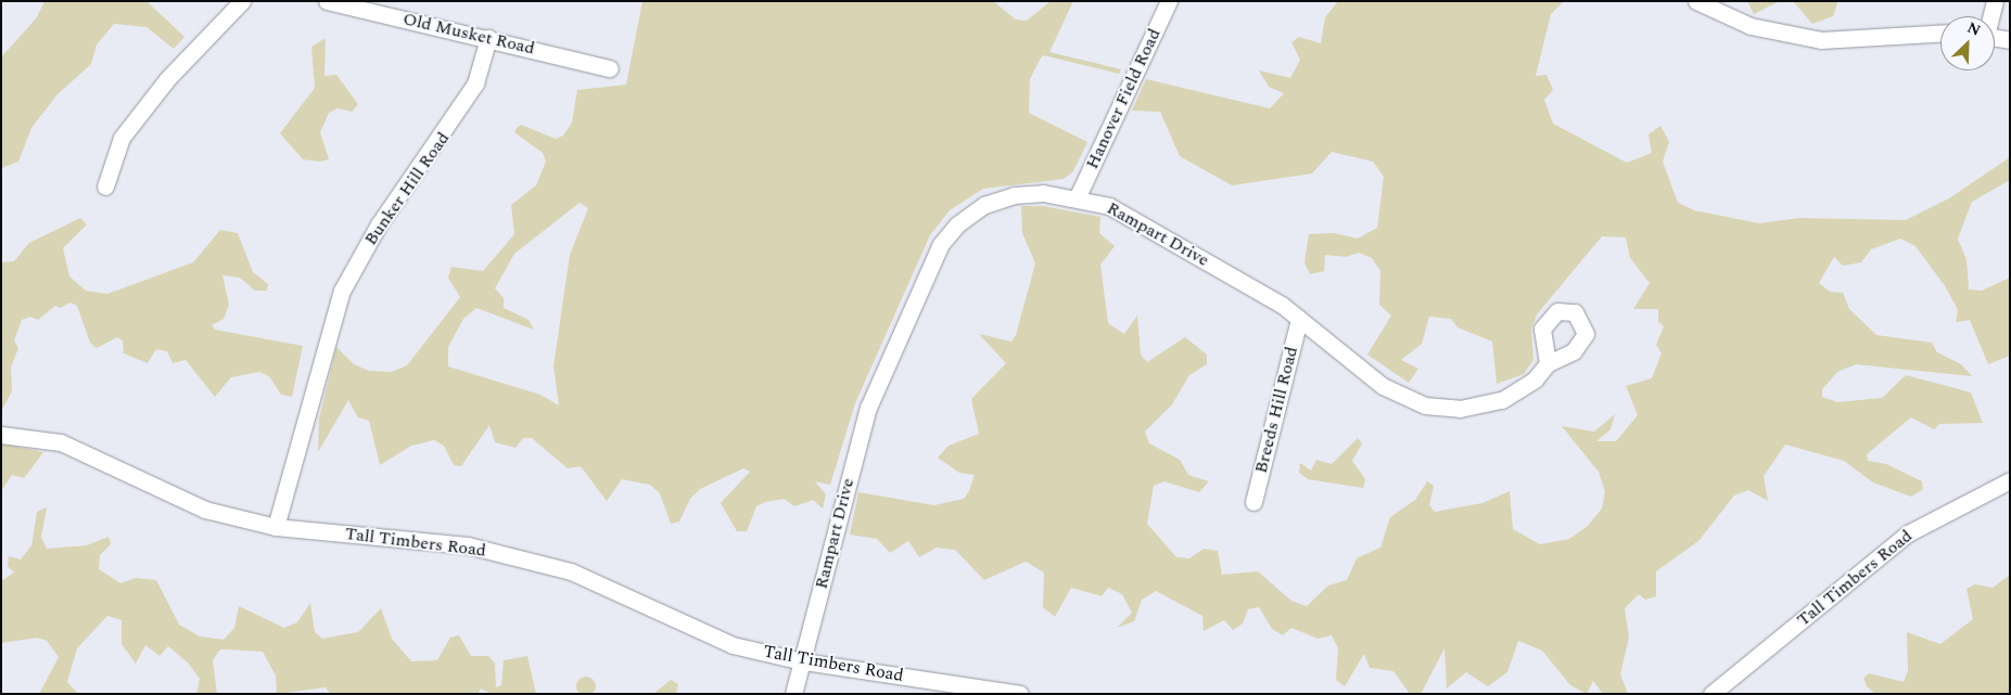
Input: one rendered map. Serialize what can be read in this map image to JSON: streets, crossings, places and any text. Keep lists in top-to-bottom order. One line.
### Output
{"streets":{"street":["Old Musket Road","Hanover Field Road","Bunker Hill Road","Rampart Drive","Breeds Hill Road","Tall Timbers Road"]},"crossings":[["Old Musket Road","Bunker Hill Road"],["Hanover Field Road","Rampart Drive"],["Bunker Hill Road","Tall Timbers Road"],["Rampart Drive","Breeds Hill Road"],["Rampart Drive","Tall Timbers Road"]],"north":"top right"}
